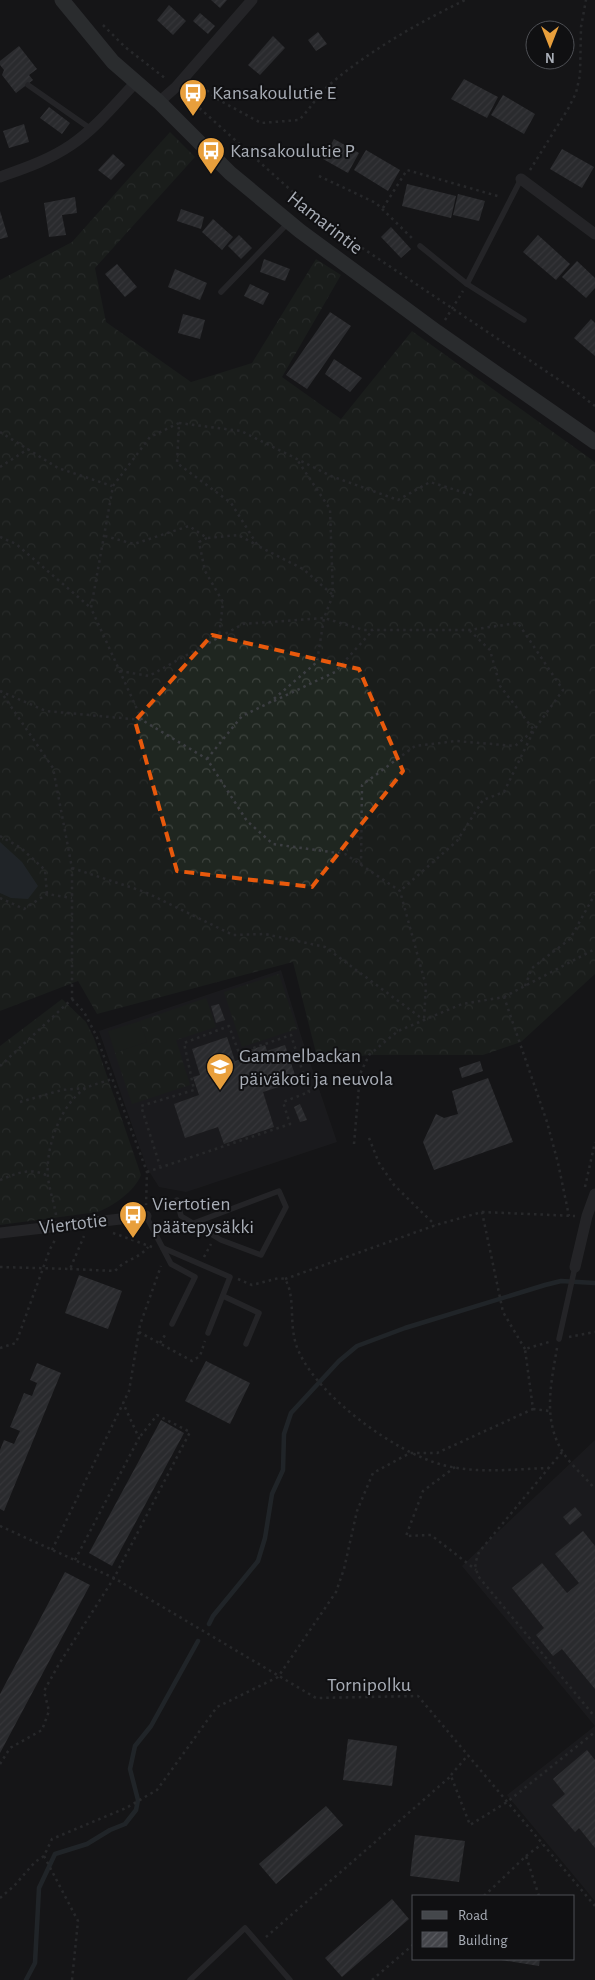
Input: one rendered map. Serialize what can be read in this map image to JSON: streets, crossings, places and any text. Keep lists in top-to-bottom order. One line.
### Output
{"streets":{"street":["Hamarintie","Viertotie"],"path":["Tornipolku"]},"places":{"bus stop":["Kansakoulutie E","Kansakoulutie P","Viertotien päätepysäkki"],"school or university":["Gammelbackan päiväkoti ja neuvola"]},"legend":["Road","Building"],"north":"bottom"}
